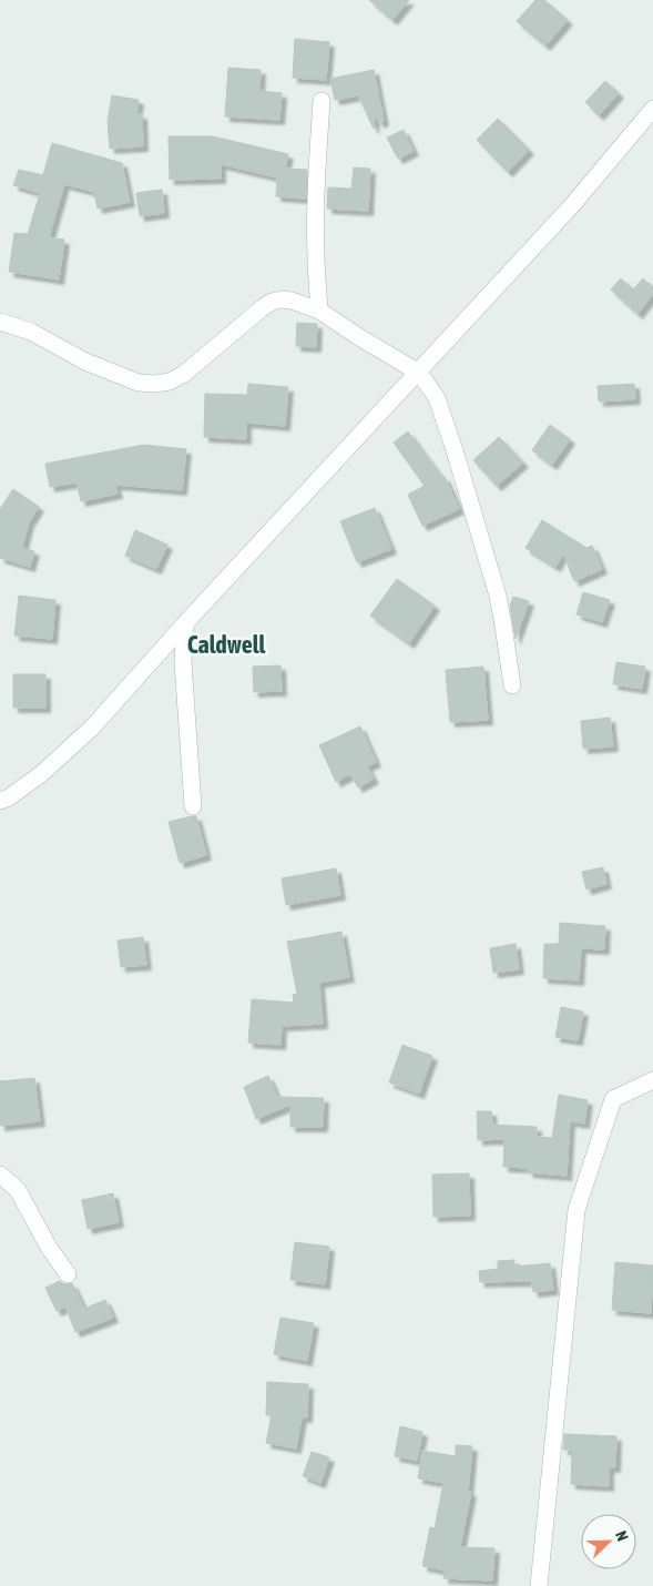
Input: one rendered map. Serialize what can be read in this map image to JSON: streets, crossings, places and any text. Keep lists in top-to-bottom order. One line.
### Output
{"districts":["Caldwell"],"north":"top right"}
